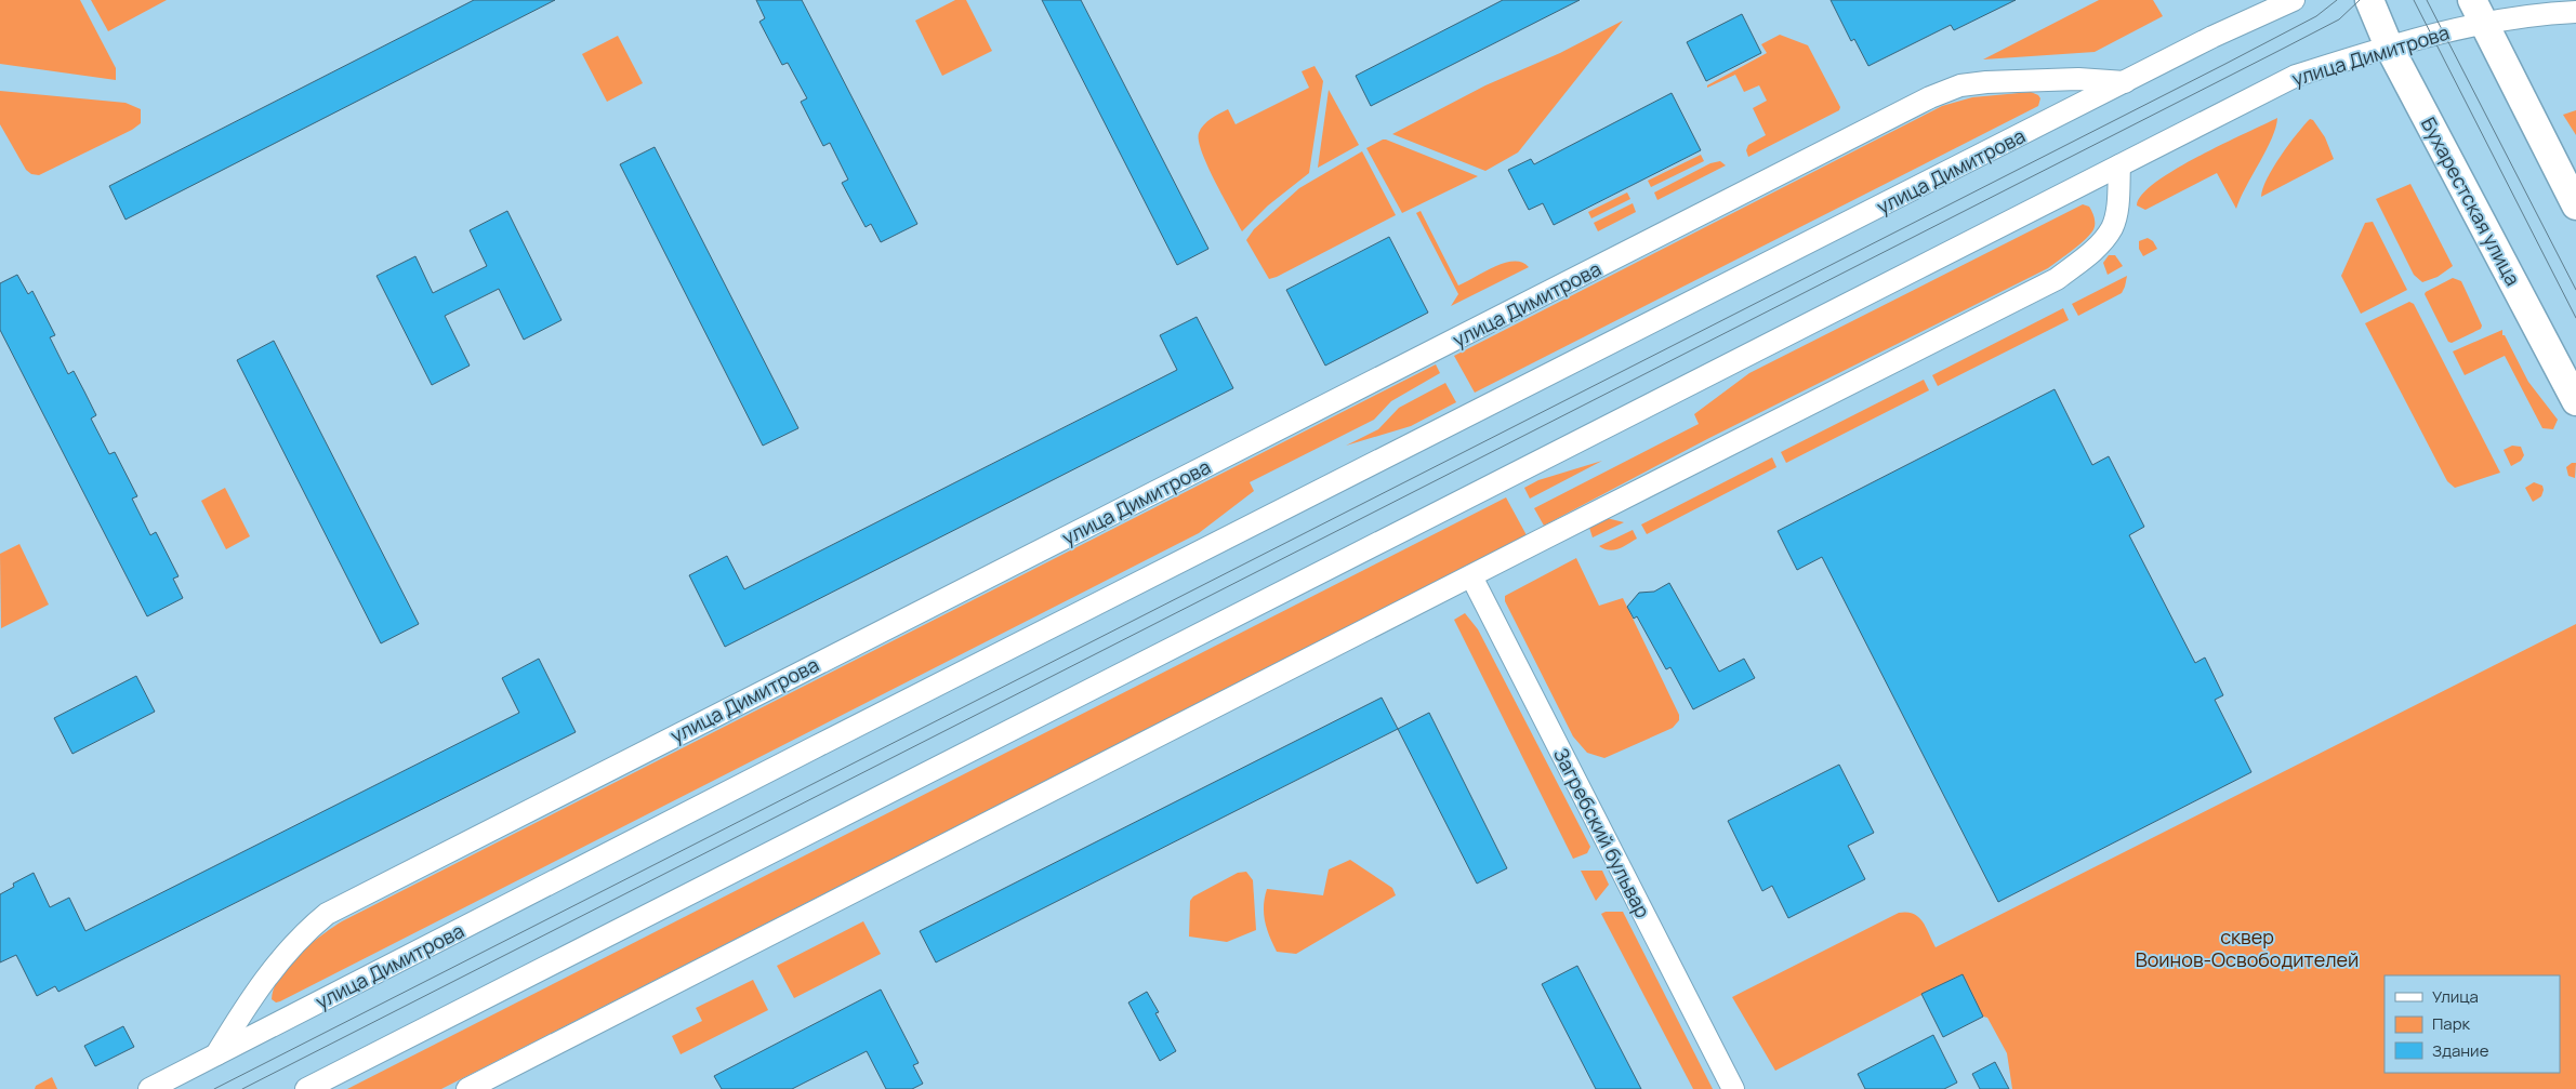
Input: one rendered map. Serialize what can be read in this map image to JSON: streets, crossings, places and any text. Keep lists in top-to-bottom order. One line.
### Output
{"streets":{"main road":["Бухарестская улица"],"street":["улица Димитрова","Загребский бульвар"]},"crossings":[["улица Димитрова","Бухарестская улица"]],"parks":["сквер Воинов-Освободителей"],"legend":["Улица","Парк","Здание"]}
